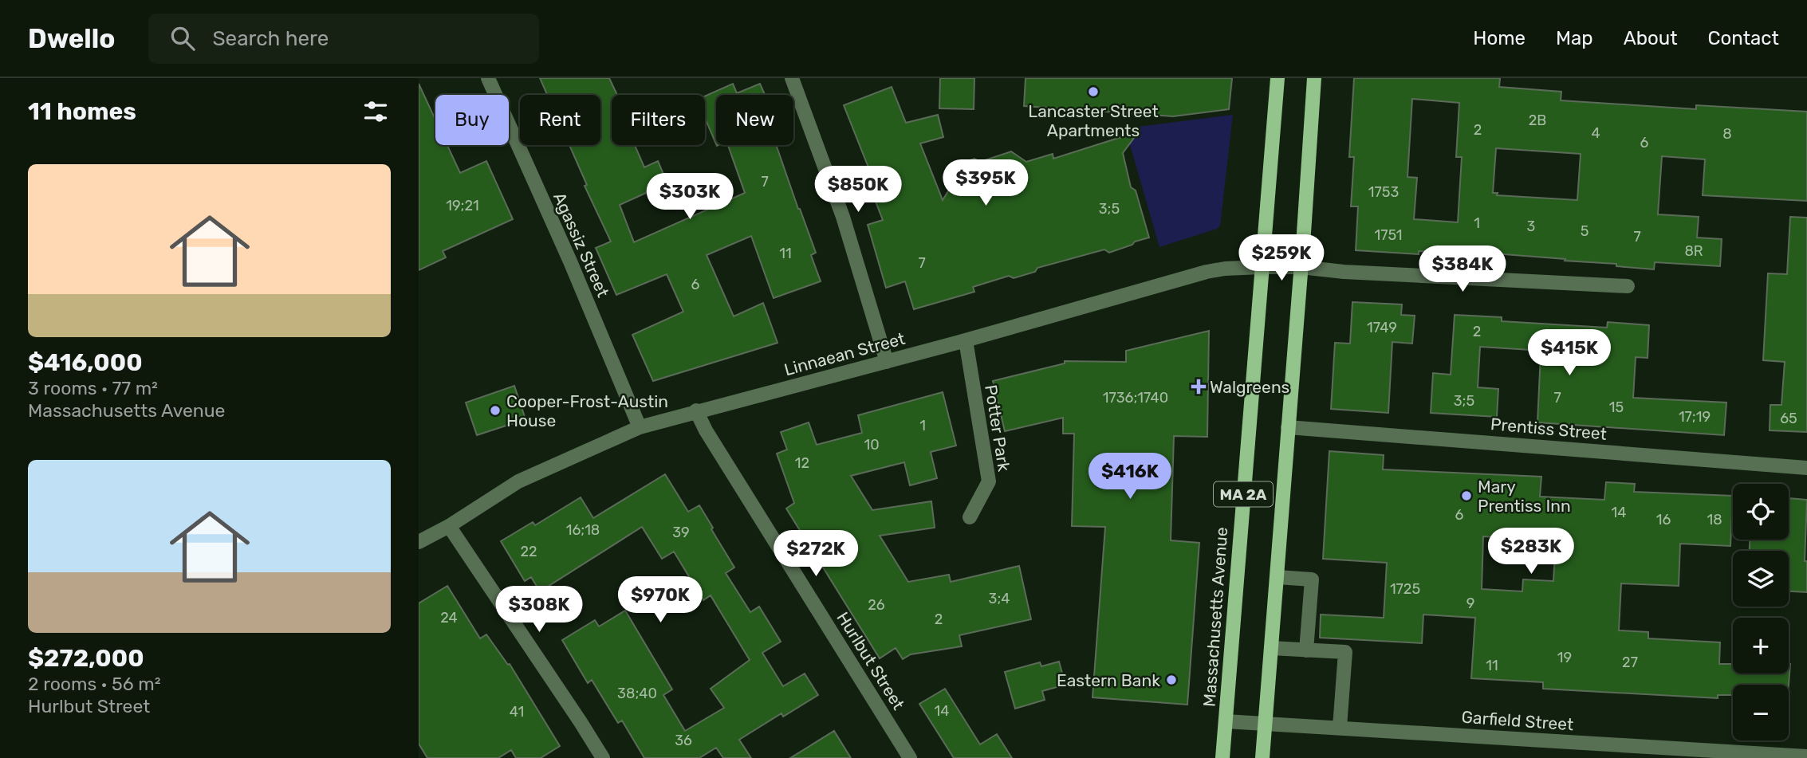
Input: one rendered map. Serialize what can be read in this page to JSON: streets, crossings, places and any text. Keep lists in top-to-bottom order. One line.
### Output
{"streets":{"main road":["MA 2A","Massachusetts Avenue"],"street":["Agassiz Street","Linnaean Street","Potter Park","Prentiss Street","Hurlbut Street","Garfield Street"]},"crossings":[["Agassiz Street","Linnaean Street"],["Linnaean Street","Potter Park"],["Linnaean Street","MA 2A"],["Linnaean Street","Massachusetts Avenue"],["Linnaean Street","Hurlbut Street"],["Prentiss Street","MA 2A"],["MA 2A","Garfield Street"],["Massachusetts Avenue","Garfield Street"]],"places":{"other":["Lancaster Street Apartments","Cooper-Frost-Austin House","Mary Prentiss Inn","Eastern Bank"],"health":["Walgreens"]},"house_numbers":["2B","2","4","8","6","7","1753","19;21","3;5","1","3","5","1751","7","8R","11","7","6","1749","2","1736;1740","7","3;5","15","17;19","65","1","10","12","14","6","16","18","16;18","39","22","1725","3;4","9","26","24","2","19","27","11","38;40","14","41","36"],"page":{"header":"Dwello","search":"Search here","nav":["Home","Map","About","Contact"],"heading":"11 homes","chip":["Buy","Rent","Filters","New"],"list":[{"name":"$416,000","note":"3 rooms · 77 m² · Massachusetts Avenue"},{"name":"$272,000","note":"2 rooms · 56 m² · Hurlbut Street"}],"price":["$395K","$850K","$303K","$259K","$384K","$415K","$416K","$283K","$272K","$970K","$308K"],"map_buttons":["+","−"]}}
